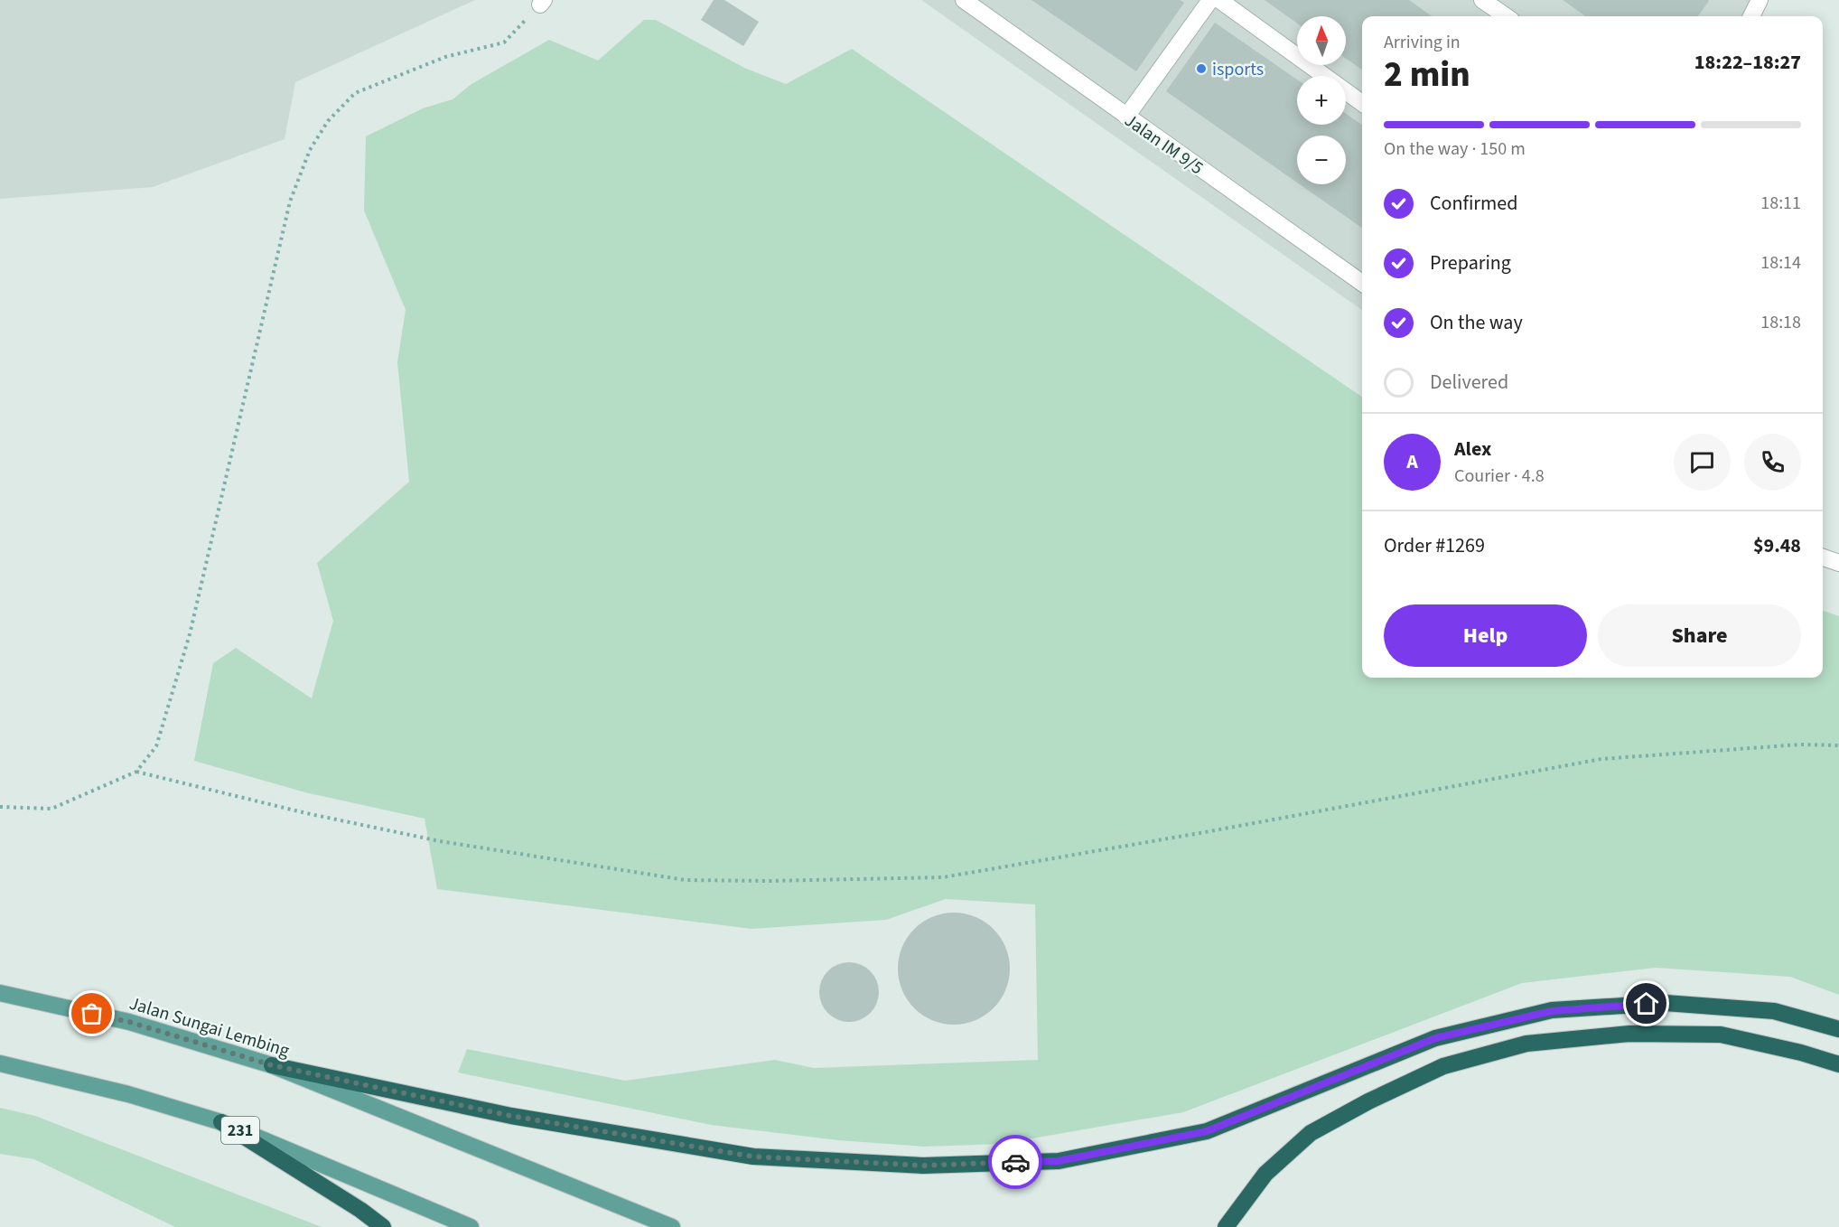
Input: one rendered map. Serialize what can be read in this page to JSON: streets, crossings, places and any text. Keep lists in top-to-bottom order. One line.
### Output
{"streets":{"main road":["Jalan Sungai Lembing","231"],"street":["Jalan IM 9/5"]},"places":["isports"],"north":"top","page":{"map_buttons":["+","−"],"heading":["2 min","Arriving in","18:22–18:27"],"panel":["Alex","Courier · 4.8","Order #1269","$9.48"],"bar":"On the way · 150 m","list":[["Confirmed","18:11"],["Preparing","18:14"],["On the way","18:18"],"Delivered"],"round":"A","buttons":["Help","Share"]}}
